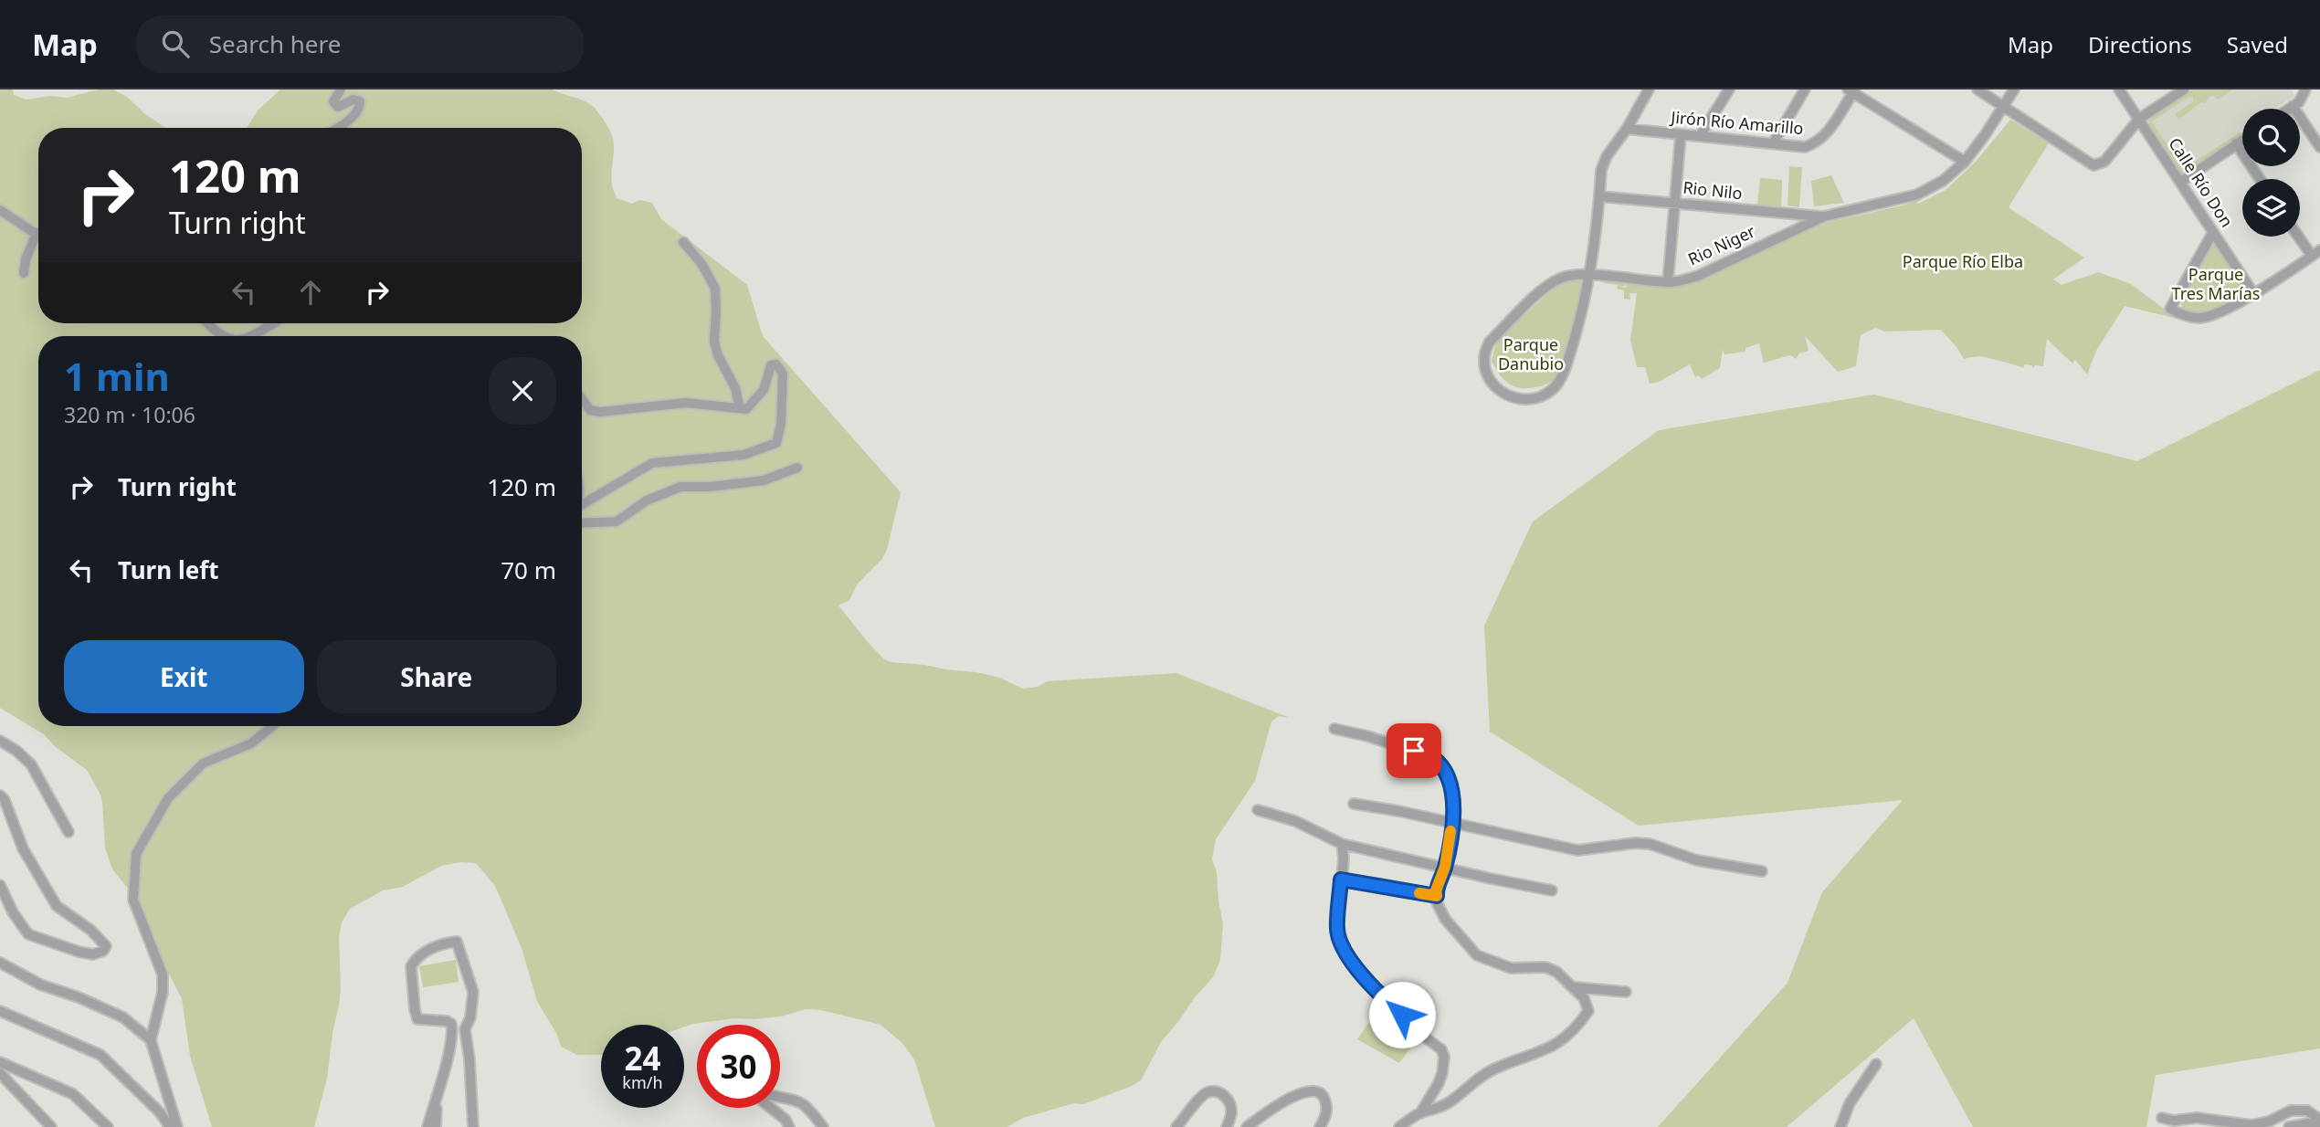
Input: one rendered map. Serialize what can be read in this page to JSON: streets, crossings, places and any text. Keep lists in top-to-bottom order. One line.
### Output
{"streets":{"street":["Jirón Río Amarillo","Calle Río Don","Rio Nilo","Rio Niger"]},"crossings":[["Rio Nilo","Rio Niger"]],"parks":["Parque Río Elba","Parque Tres Marías","Parque Danubio"],"page":{"header":"Map","search":"Search here","nav":["Map","Directions","Saved"],"turn":["120 m","Turn right"],"heading":["1 min","320 m · 10:06"],"list":[{"name":"Turn right","value":"120 m"},{"name":"Turn left","value":"70 m"}],"buttons":["Exit","Share"],"speed":"24 km/h","limit":"30"}}
